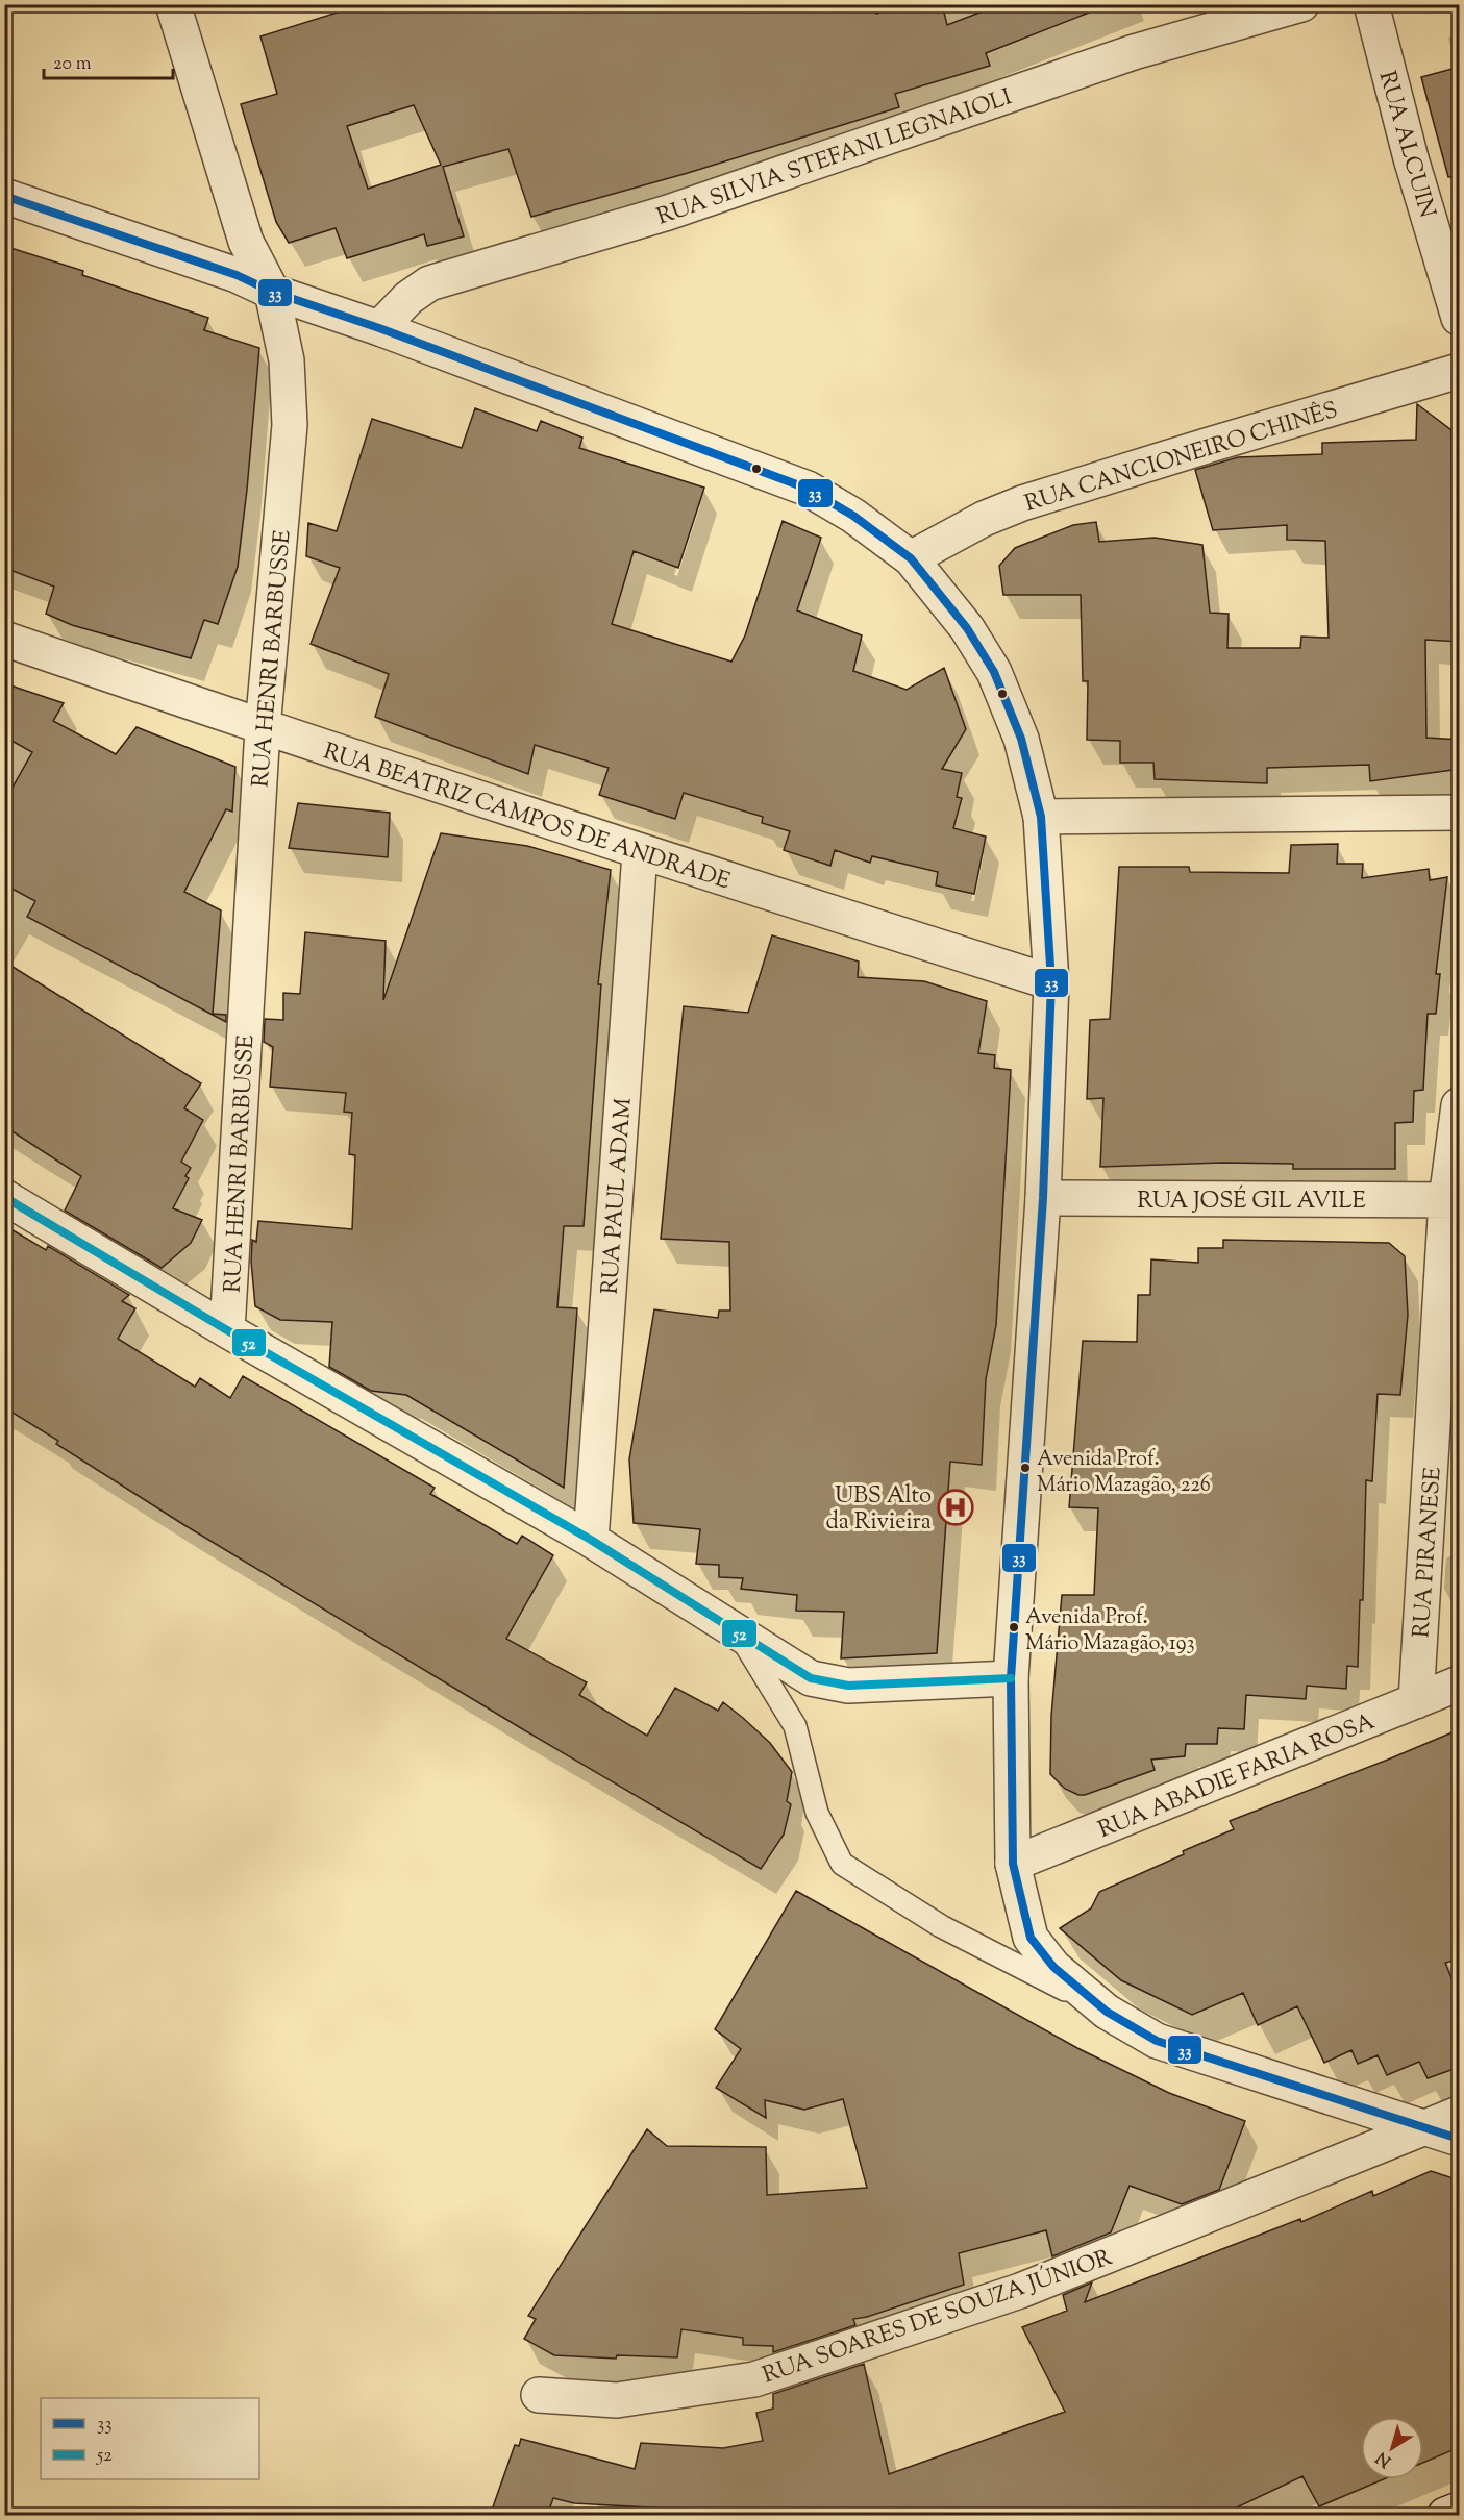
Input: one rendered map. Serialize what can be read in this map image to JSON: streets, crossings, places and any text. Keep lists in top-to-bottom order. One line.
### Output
{"streets":{"street":["RUA ALCUIN","RUA SILVIA STEFANI LEGNAIOLI","RUA CANCIONEIRO CHINÊS","RUA HENRI BARBUSSE","RUA BEATRIZ CAMPOS DE ANDRADE","RUA PAUL ADAM","RUA JOSÉ GIL AVILE","RUA PIRANESE","RUA ABADIE FARIA ROSA","RUA SOARES DE SOUZA JÚNIOR"]},"crossings":[["RUA HENRI BARBUSSE","RUA BEATRIZ CAMPOS DE ANDRADE"],["RUA BEATRIZ CAMPOS DE ANDRADE","RUA PAUL ADAM"],["RUA JOSÉ GIL AVILE","RUA PIRANESE"],["RUA PIRANESE","RUA ABADIE FARIA ROSA"]],"places":{"other":["Avenida Prof. Mário Mazagão, 226","Avenida Prof. Mário Mazagão, 193"],"hospital":["UBS Alto da Rivieira"]},"lines":["transit line 33","transit line 52"],"legend":["33","52"],"scale_bar":"20 m","north":"bottom left"}
